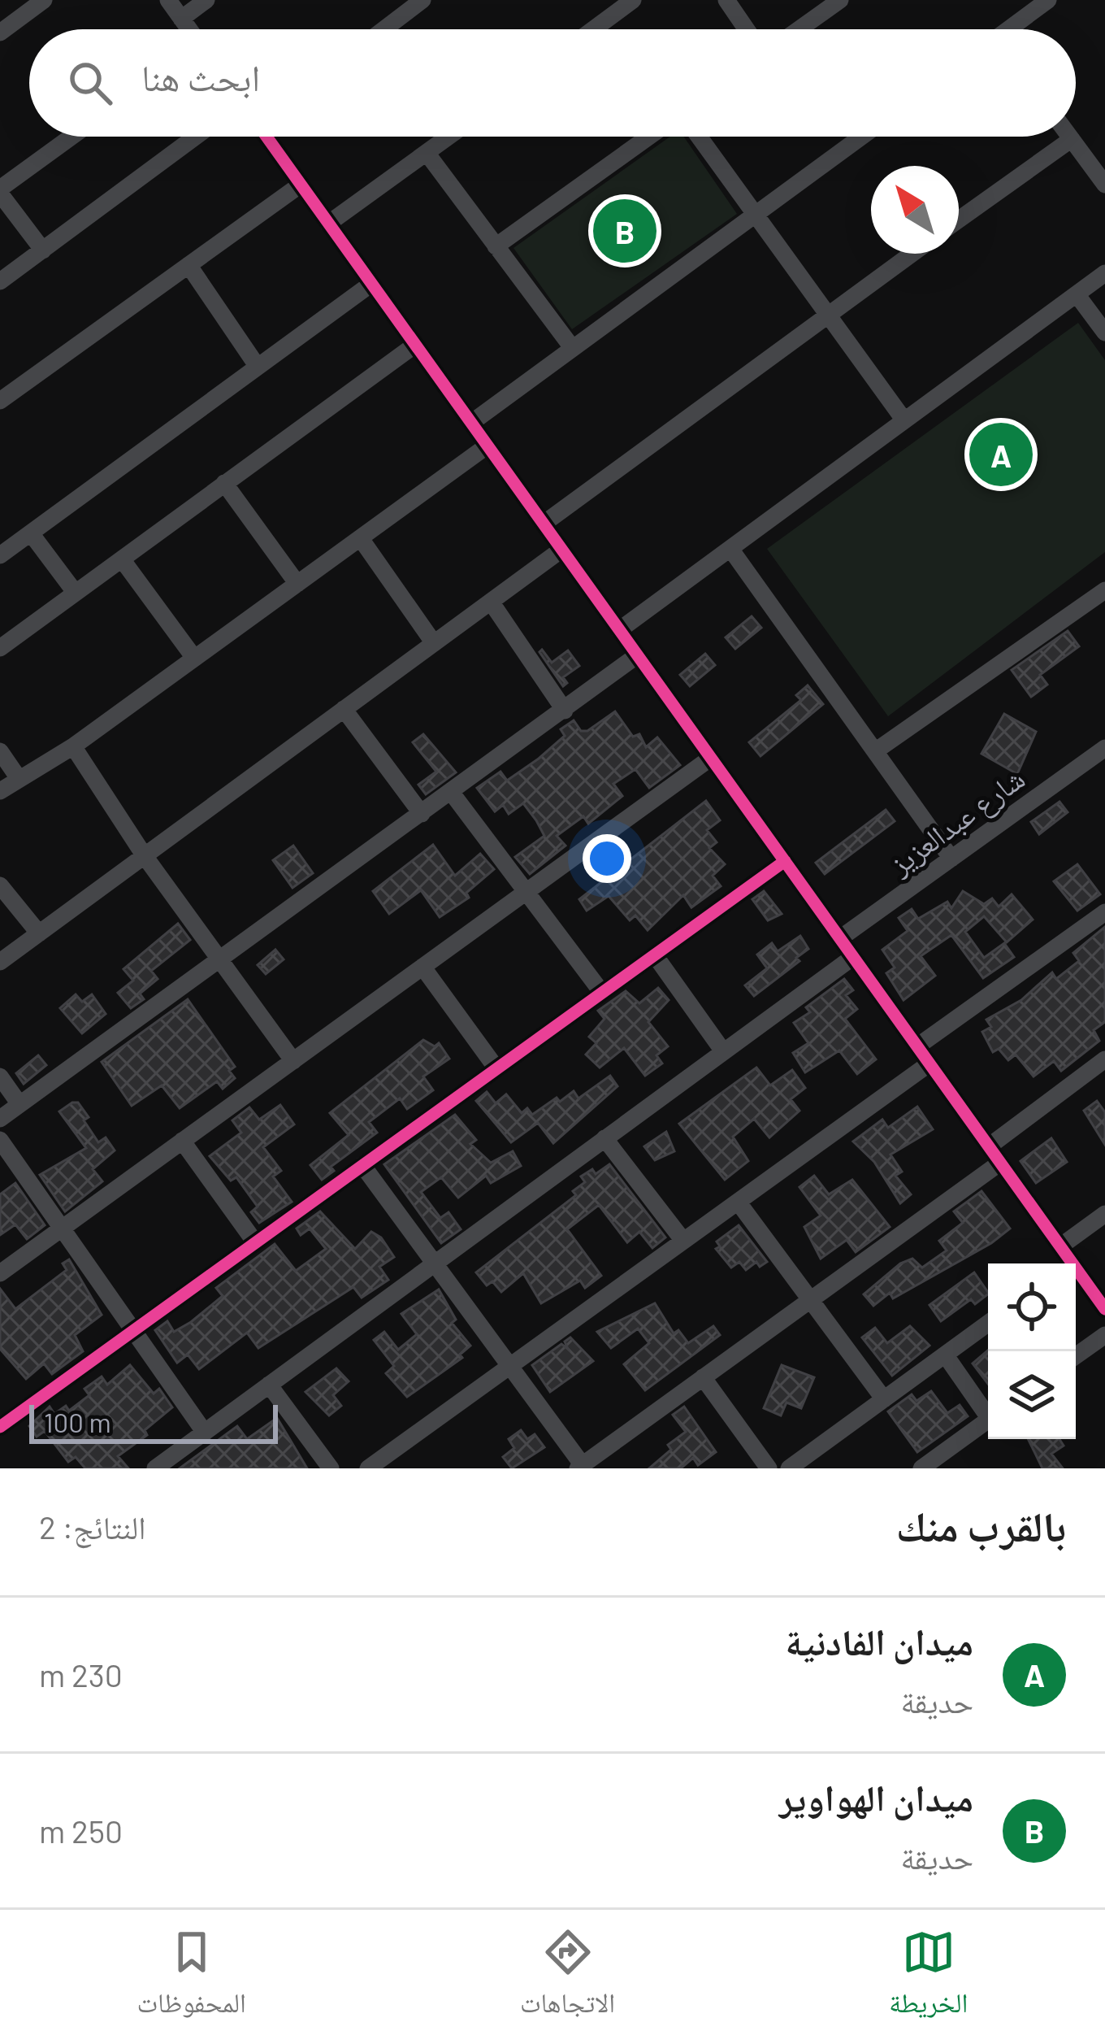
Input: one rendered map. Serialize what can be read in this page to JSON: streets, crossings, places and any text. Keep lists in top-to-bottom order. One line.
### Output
{"streets":{"street":["شارع عبدالعزيز"]},"scale_bar":"100 m","north":"top left","page":{"search":"ابحث هنا","pins":["B","A"],"scale":"100 m","heading":["بالقرب منك","النتائج: 2"],"list":[{"mark":"A","name":"ميدان الفادنية","note":"حديقة","value":"230 m"},{"mark":"B","name":"ميدان الهواوير","note":"حديقة","value":"250 m"}],"nav":["الخريطة","الاتجاهات","المحفوظات"]}}
